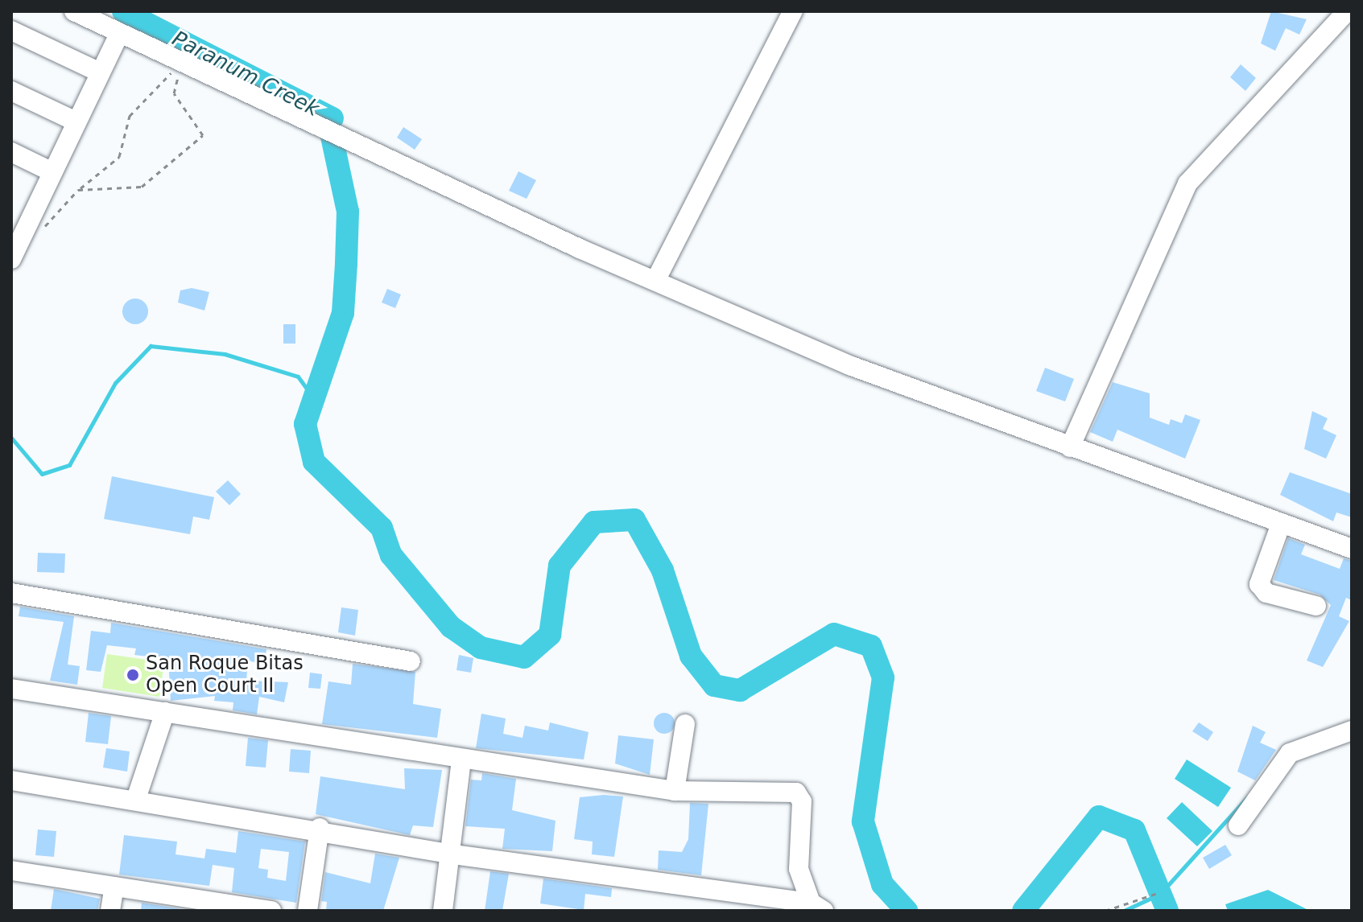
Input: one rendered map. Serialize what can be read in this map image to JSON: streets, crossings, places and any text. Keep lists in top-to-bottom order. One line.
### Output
{"water":["Paranum Creek"],"places":["San Roque Bitas Open Court II"]}
